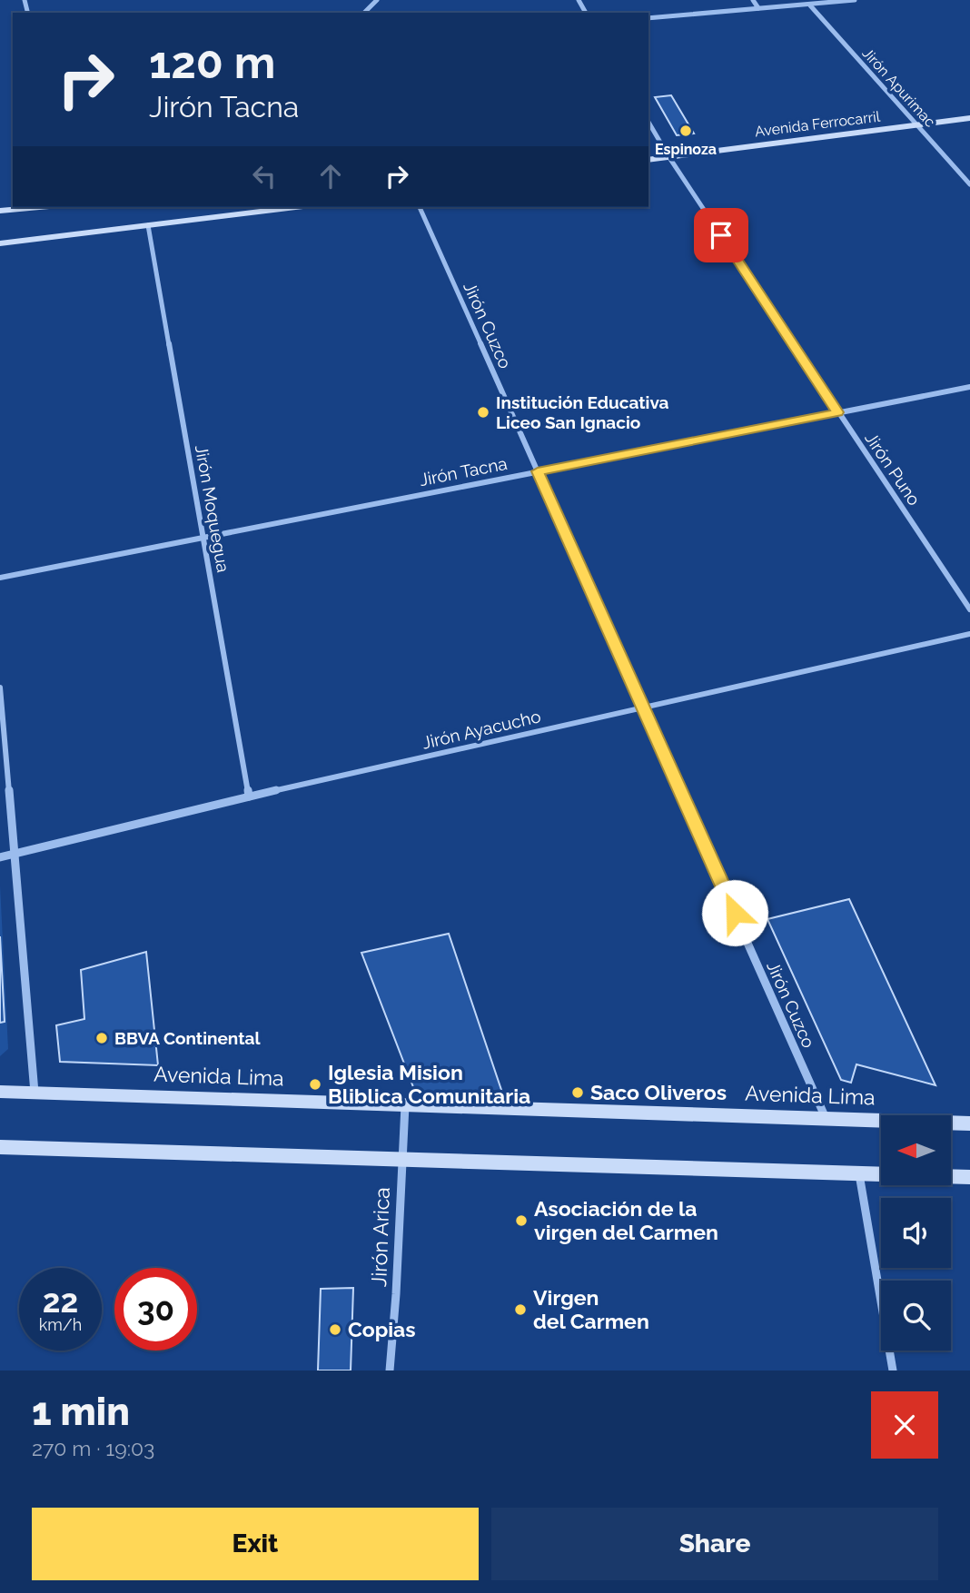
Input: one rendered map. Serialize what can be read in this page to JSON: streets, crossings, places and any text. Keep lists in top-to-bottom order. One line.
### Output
{"streets":{"main road":["Avenida Ferrocarril","Avenida Lima"],"street":["Jirón Apurimac","Jirón Cuzco","Jirón Puno","Jirón Tacna","Jirón Moquegua","Jirón Ayacucho","Jirón Arica"]},"crossings":[["Jirón Apurimac","Avenida Ferrocarril"],["Avenida Ferrocarril","Jirón Puno"],["Jirón Cuzco","Jirón Tacna"],["Jirón Cuzco","Jirón Ayacucho"],["Jirón Cuzco","Avenida Lima"],["Jirón Puno","Jirón Tacna"],["Jirón Tacna","Jirón Moquegua"],["Jirón Moquegua","Jirón Ayacucho"],["Avenida Lima","Jirón Arica"]],"places":["Espinoza","Institución Educativa Liceo San Ignacio","BBVA Continental","Iglesia Mision Bliblica Comunitaria","Saco Oliveros","Asociación de la virgen del Carmen","Virgen del Carmen","Copias"],"north":"left","page":{"turn":["120 m","Jirón Tacna"],"speed":"22 km/h","limit":"30","heading":["1 min","270 m · 19:03"],"buttons":["Exit","Share"]}}
